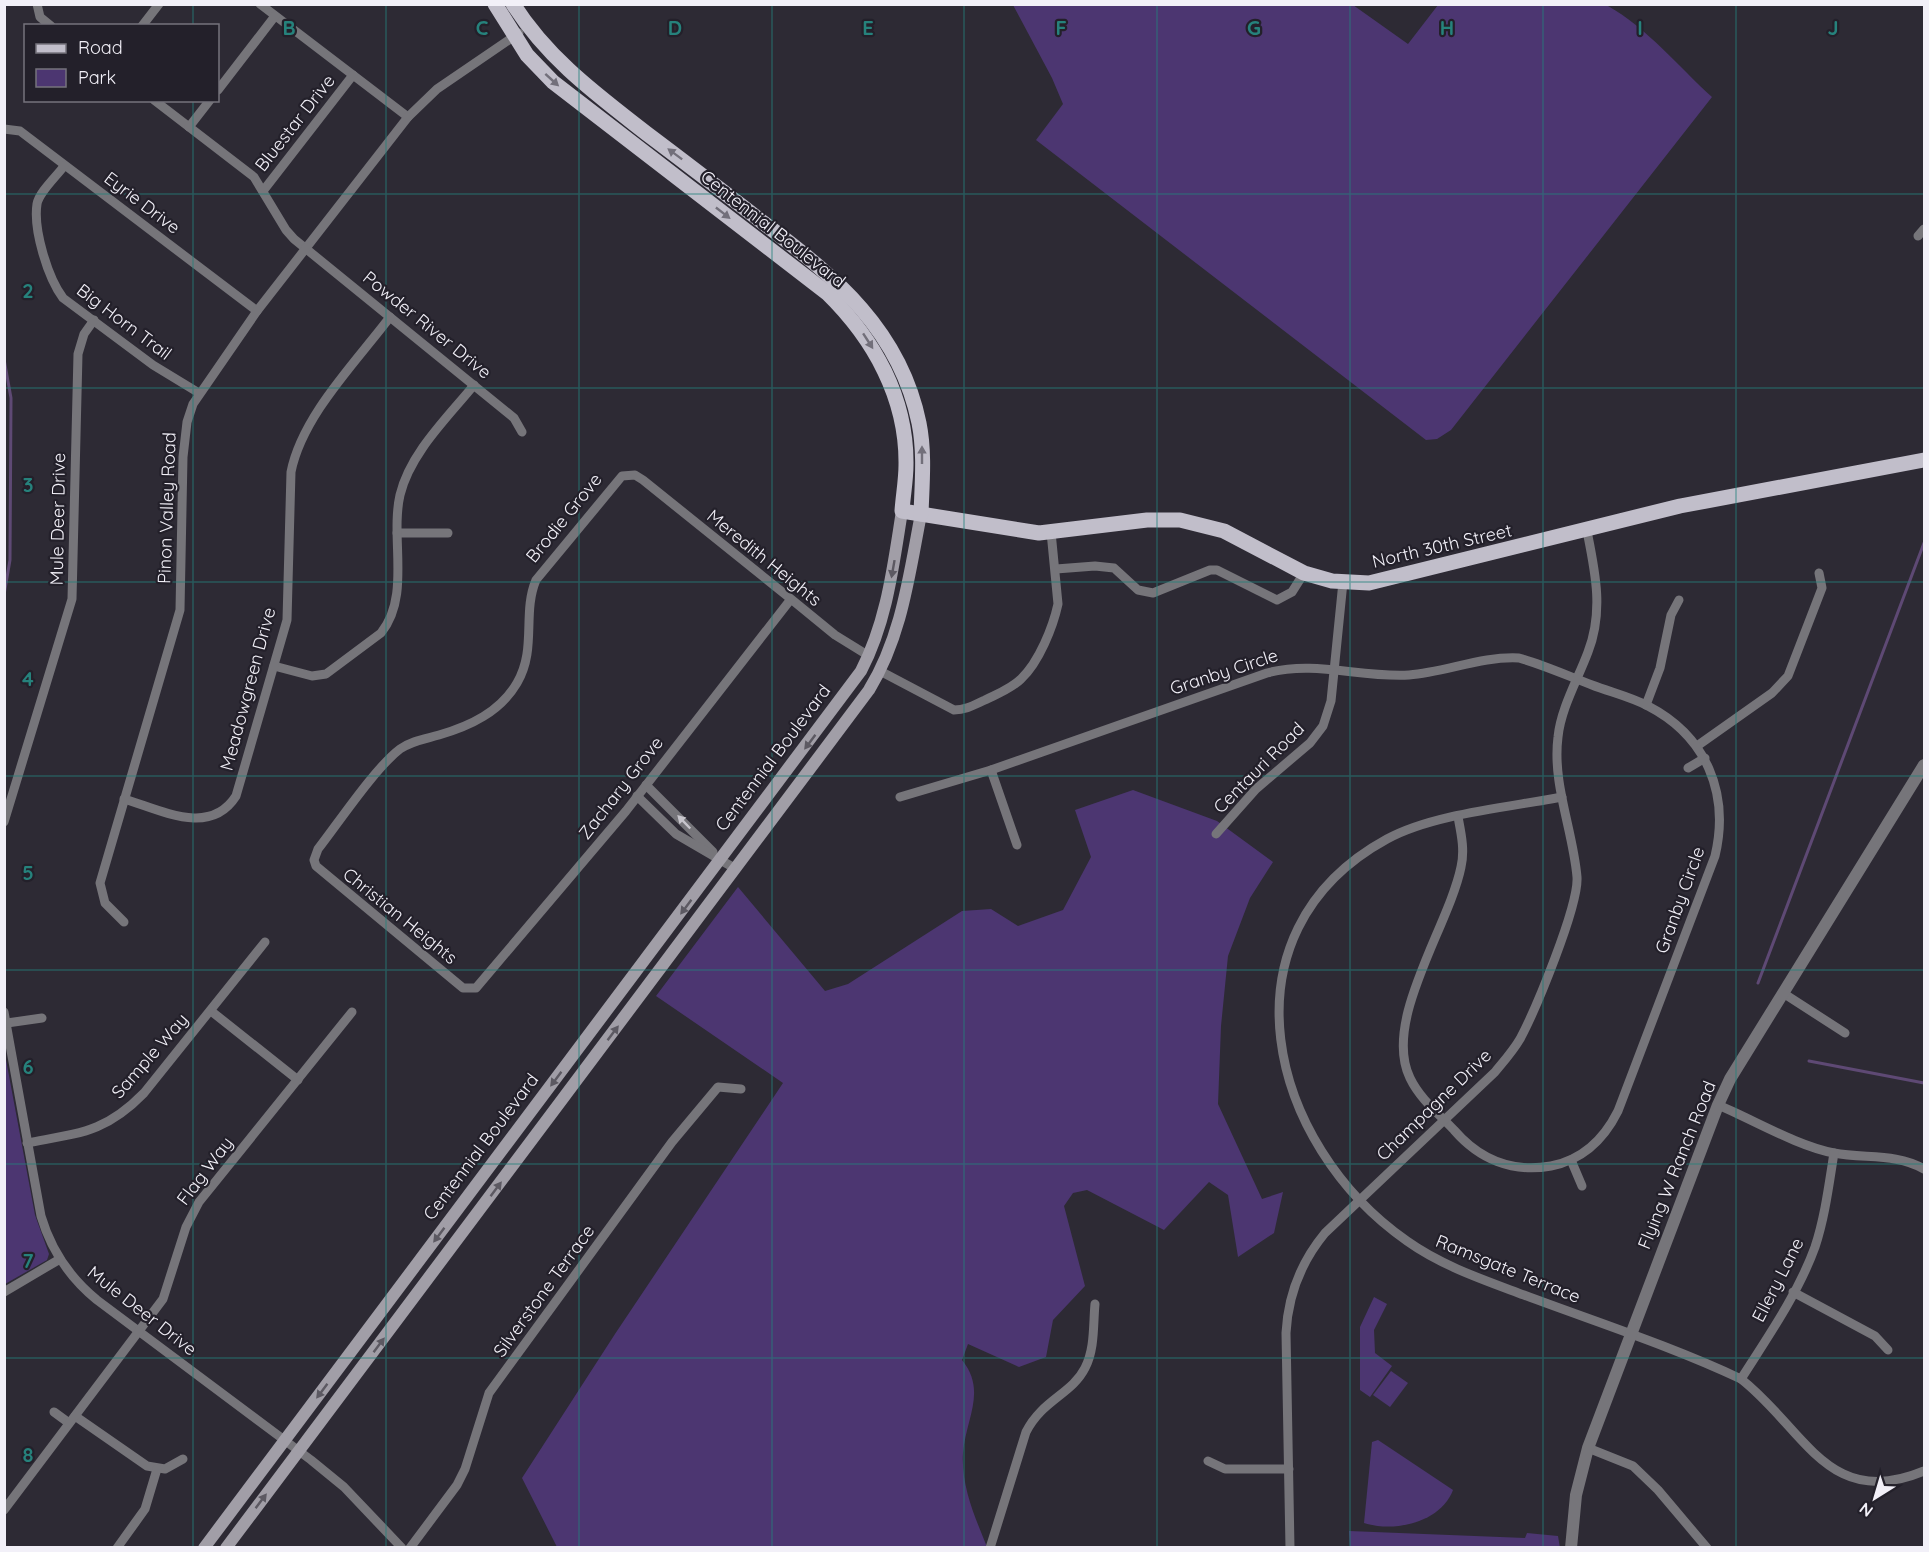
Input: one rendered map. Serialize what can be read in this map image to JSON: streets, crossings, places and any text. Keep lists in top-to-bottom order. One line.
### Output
{"streets":{"main road":["Centennial Boulevard","North 30th Street"],"street":["Bluestar Drive","Eyrie Drive","Big Horn Trail","Powder River Drive","Pinon Valley Road","Brodie Grove","Mule Deer Drive","Meredith Heights","Granby Circle","Meadowgreen Drive","Centauri Road","Zachary Grove","Christian Heights","Sample Way","Champagne Drive","Flying W Ranch Road","Flag Way","Ramsgate Terrace","Ellery Lane","Silverstone Terrace"]},"crossings":[["Bluestar Drive","Powder River Drive"],["Eyrie Drive","Big Horn Trail"],["Eyrie Drive","Pinon Valley Road"],["Centennial Boulevard","Pinon Valley Road"],["Centennial Boulevard","Mule Deer Drive"],["Centennial Boulevard","North 30th Street"],["Centennial Boulevard","Meredith Heights"],["Big Horn Trail","Pinon Valley Road"],["Big Horn Trail","Mule Deer Drive"],["Powder River Drive","Pinon Valley Road"],["Powder River Drive","Meadowgreen Drive"],["Pinon Valley Road","Meadowgreen Drive"],["Brodie Grove","Meredith Heights"],["Brodie Grove","Christian Heights"],["Mule Deer Drive","Sample Way"],["Mule Deer Drive","Flag Way"],["North 30th Street","Centauri Road"],["North 30th Street","Champagne Drive"],["Meredith Heights","Zachary Grove"],["Granby Circle","Centauri Road"],["Granby Circle","Champagne Drive"],["Granby Circle","Ramsgate Terrace"],["Zachary Grove","Christian Heights"],["Champagne Drive","Ramsgate Terrace"],["Flying W Ranch Road","Ramsgate Terrace"],["Ramsgate Terrace","Ellery Lane"]],"legend":["Road","Park"],"north":"bottom left","grid":{"columns":["B","C","D","E","F","G","H","I","J"],"rows":["2","3","4","5","6","7","8"]}}
